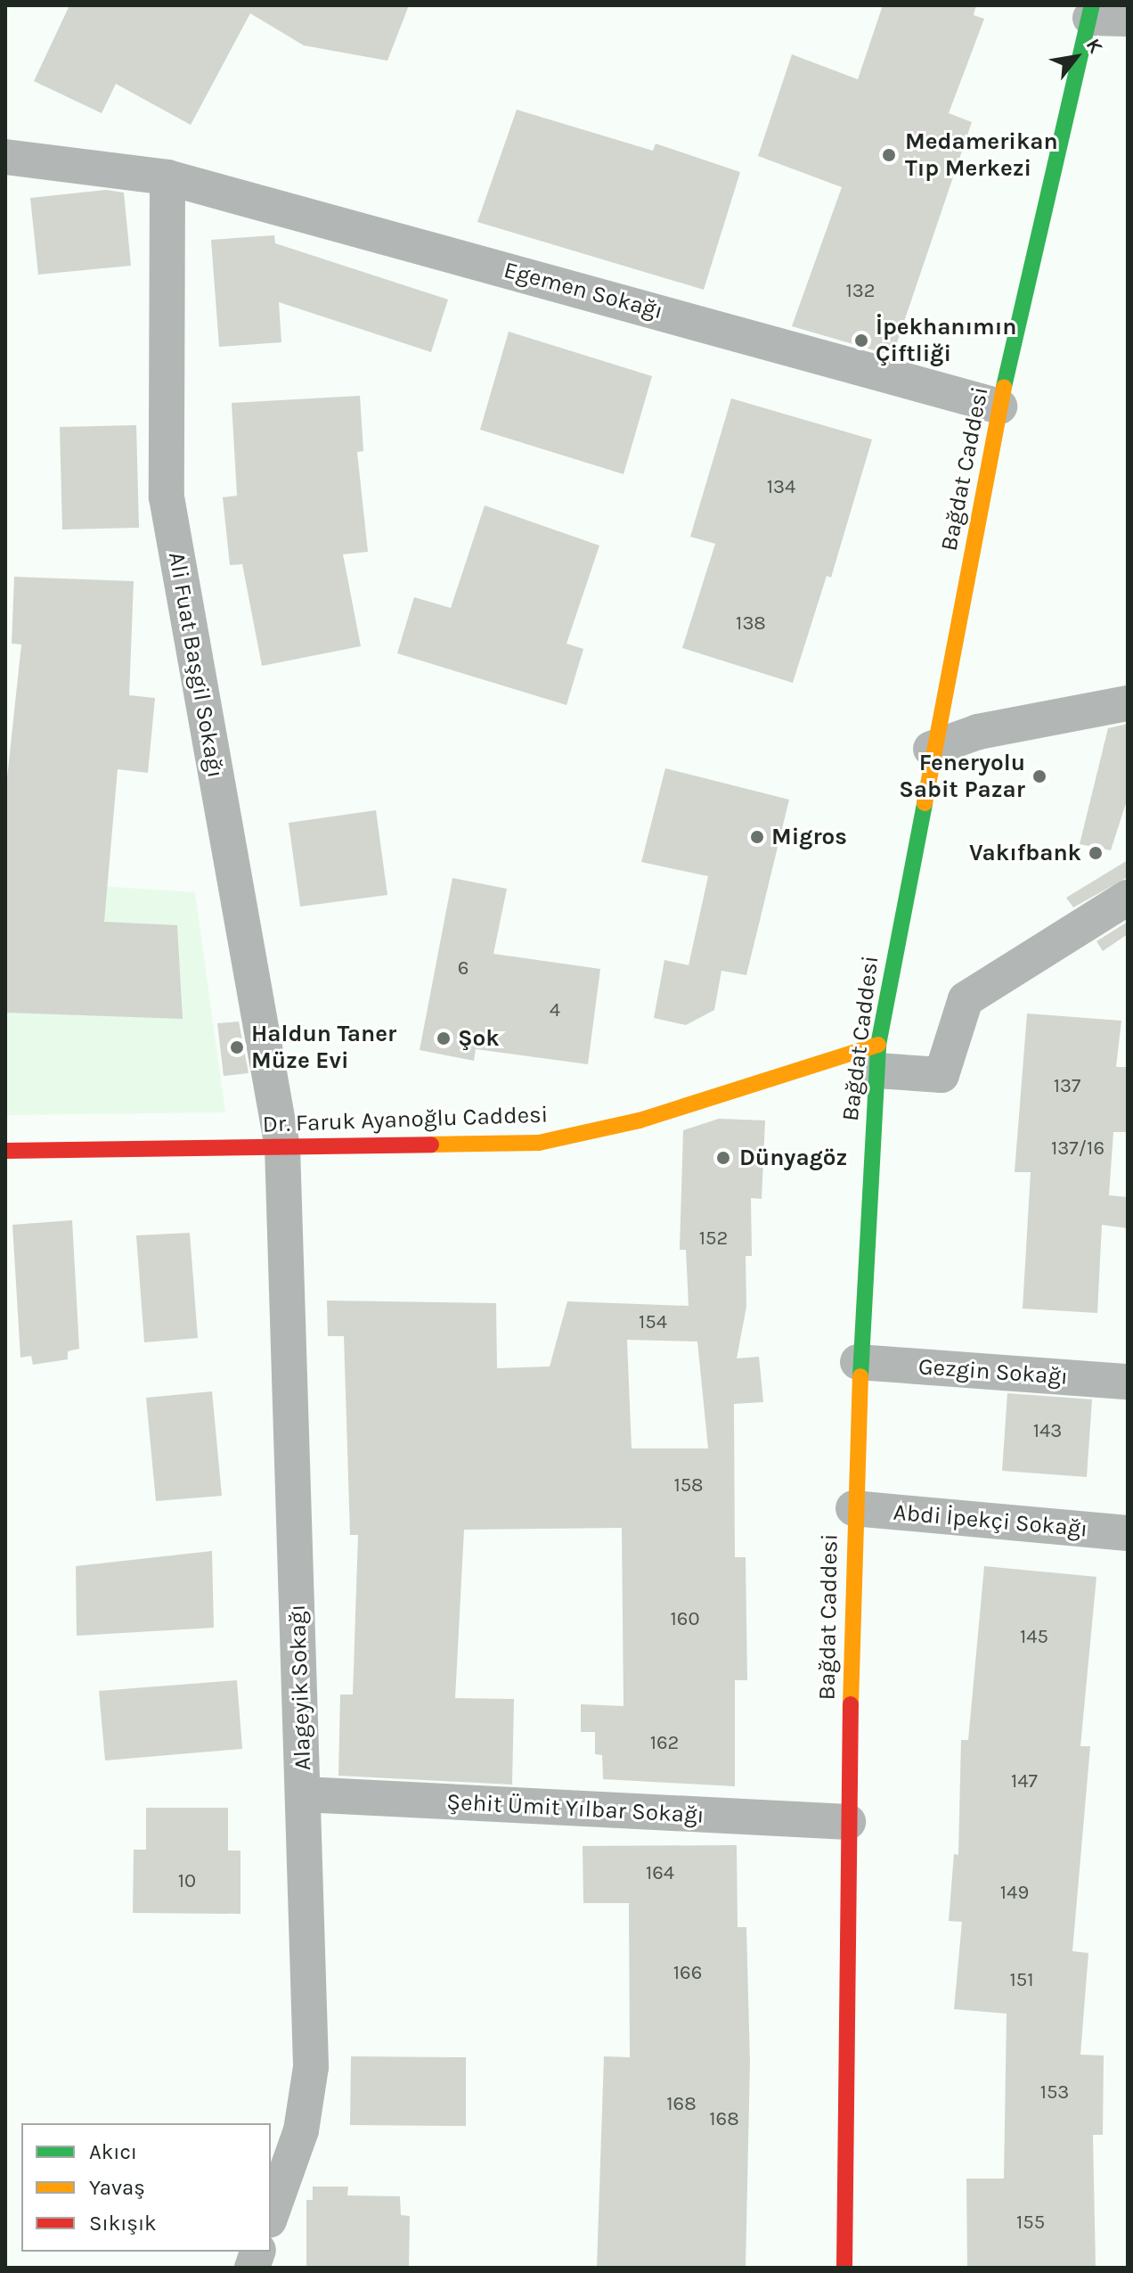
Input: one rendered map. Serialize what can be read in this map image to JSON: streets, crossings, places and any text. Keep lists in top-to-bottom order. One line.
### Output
{"streets":{"main road":["Bağdat Caddesi","Dr. Faruk Ayanoğlu Caddesi"],"street":["Egemen Sokağı","Ali Fuat Başgil Sokağı","Gezgin Sokağı","Abdi İpekçi Sokağı","Alageyik Sokağı","Şehit Ümit Yılbar Sokağı"]},"crossings":[["Egemen Sokağı","Bağdat Caddesi"],["Egemen Sokağı","Ali Fuat Başgil Sokağı"],["Bağdat Caddesi","Dr. Faruk Ayanoğlu Caddesi"],["Bağdat Caddesi","Gezgin Sokağı"],["Bağdat Caddesi","Abdi İpekçi Sokağı"],["Bağdat Caddesi","Şehit Ümit Yılbar Sokağı"],["Ali Fuat Başgil Sokağı","Dr. Faruk Ayanoğlu Caddesi"],["Ali Fuat Başgil Sokağı","Alageyik Sokağı"],["Dr. Faruk Ayanoğlu Caddesi","Alageyik Sokağı"],["Alageyik Sokağı","Şehit Ümit Yılbar Sokağı"]],"places":["Medamerikan Tıp Merkezi","İpekhanımın Çiftliği","Feneryolu Sabit Pazar","Migros","Vakıfbank","Şok","Haldun Taner Müze Evi","Dünyagöz"],"house_numbers":["132","134","138","6","4","137","137/16","152","154","143","158","160","145","162","147","164","10","149","166","151","153","168","168","155"],"legend":["Akıcı","Yavaş","Sıkışık"],"north":"top right"}
